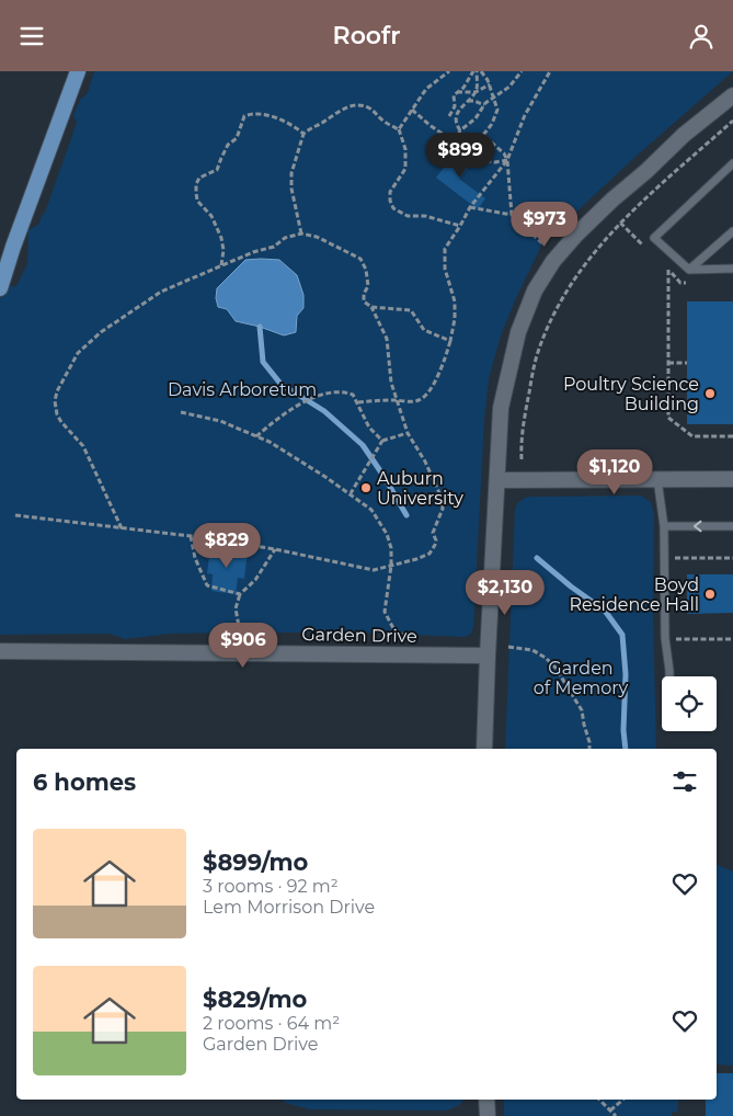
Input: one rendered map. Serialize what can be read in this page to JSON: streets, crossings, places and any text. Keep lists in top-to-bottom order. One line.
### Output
{"streets":{"street":["Garden Drive"]},"parks":["Davis Arboretum","Garden of Memory"],"places":["Poultry Science Building","Auburn University","Boyd Residence Hall"],"page":{"header":"Roofr","price":["$899","$973","$1,120","$829","$2,130","$906"],"heading":"6 homes","list":[{"name":"$899/mo","note":"3 rooms · 92 m² · Lem Morrison Drive"},{"name":"$829/mo","note":"2 rooms · 64 m² · Garden Drive"}]}}
